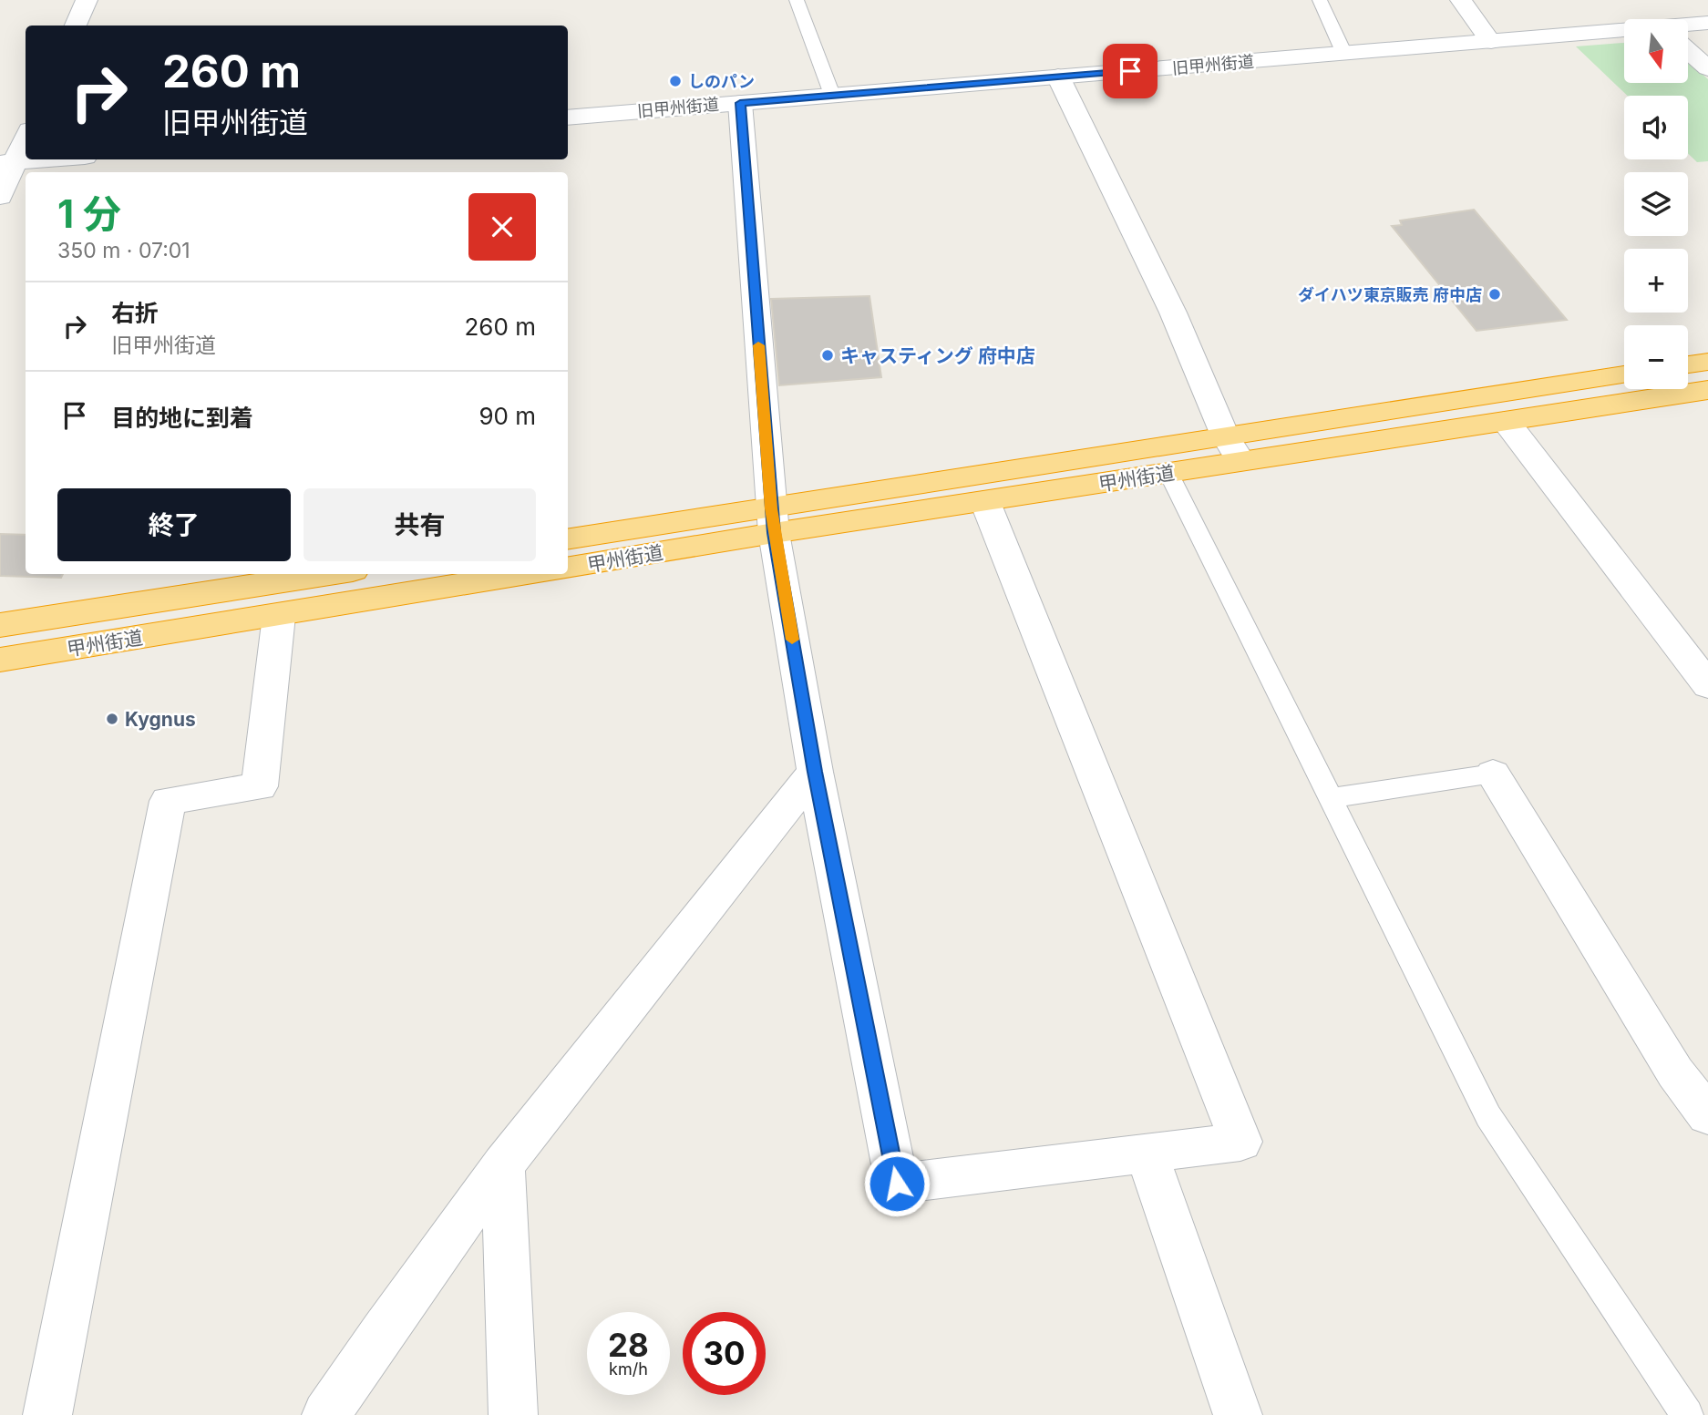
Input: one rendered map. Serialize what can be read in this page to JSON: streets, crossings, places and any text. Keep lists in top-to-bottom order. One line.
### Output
{"streets":{"highway":["甲州街道"],"street":["旧甲州街道"]},"places":["しのパン","ダイハツ東京販売 府中店","キャスティング 府中店","Kygnus"],"north":"bottom","page":{"map_buttons":["+","−"],"turn":["260 m","旧甲州街道"],"heading":["1 分","350 m · 07:01"],"list":[{"name":"右折","note":"旧甲州街道","value":"260 m"},{"name":"目的地に到着","value":"90 m"}],"buttons":["終了","共有"],"speed":"28 km/h","limit":"30"}}
